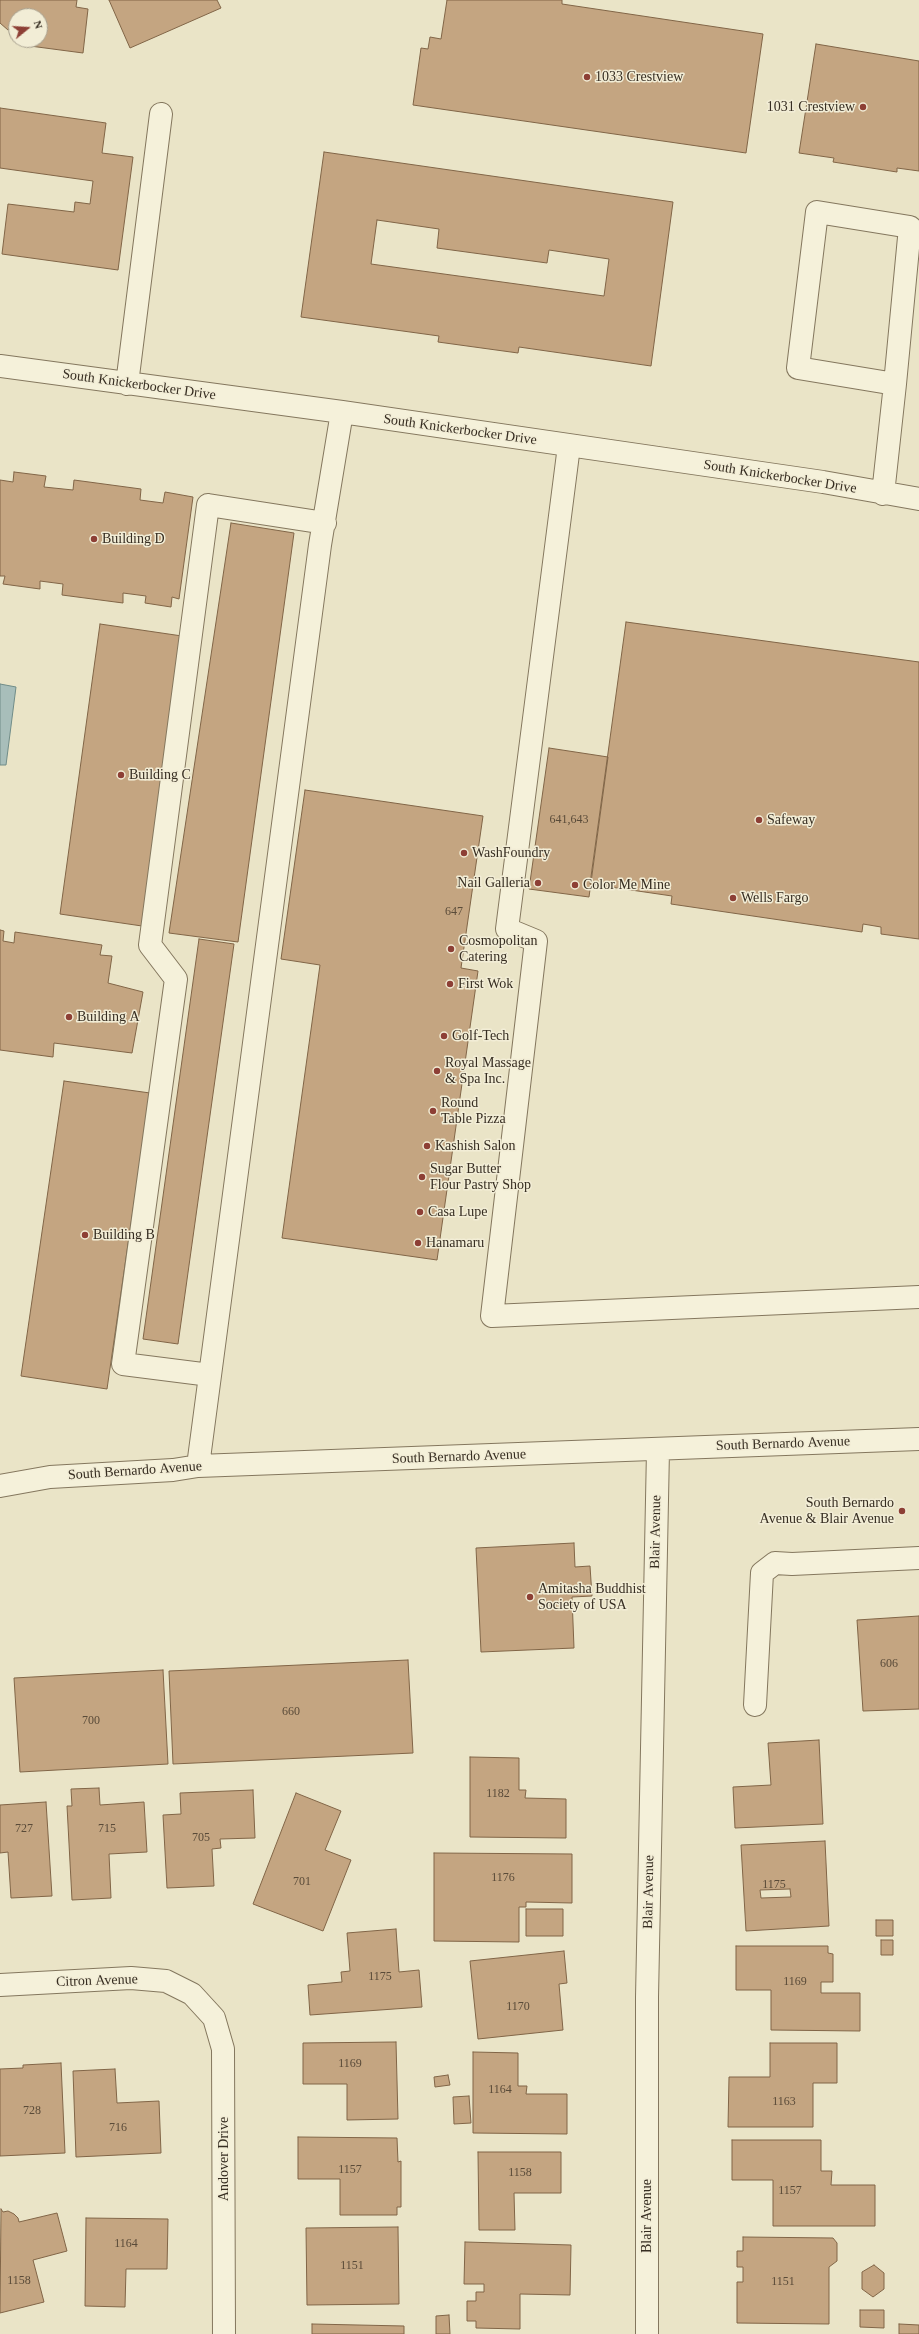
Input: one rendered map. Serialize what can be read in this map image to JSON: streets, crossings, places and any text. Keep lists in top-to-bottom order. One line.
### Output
{"streets":{"street":["South Knickerbocker Drive","South Bernardo Avenue","Blair Avenue","Citron Avenue","Andover Drive"]},"crossings":[["South Bernardo Avenue","Blair Avenue"],["Citron Avenue","Andover Drive"]],"places":["1033 Crestview","1031 Crestview","Building D","Building C","Safeway","WashFoundry","Nail Galleria","Color Me Mine","Wells Fargo","Cosmopolitan Catering","First Wok","Building A","Golf-Tech","Royal Massage & Spa Inc.","Round Table Pizza","Kashish Salon","Sugar Butter Flour Pastry Shop","Casa Lupe","Building B","Hanamaru","South Bernardo Avenue & Blair Avenue","Amitasha Buddhist Society of USA"],"house_numbers":["641,643","647","606","660","700","1182","727","715","705","1176","701","1175","1175","1169","1170","1169","1164","1163","728","716","1157","1158","1157","1164","1151","1158","1151"],"north":"right"}
